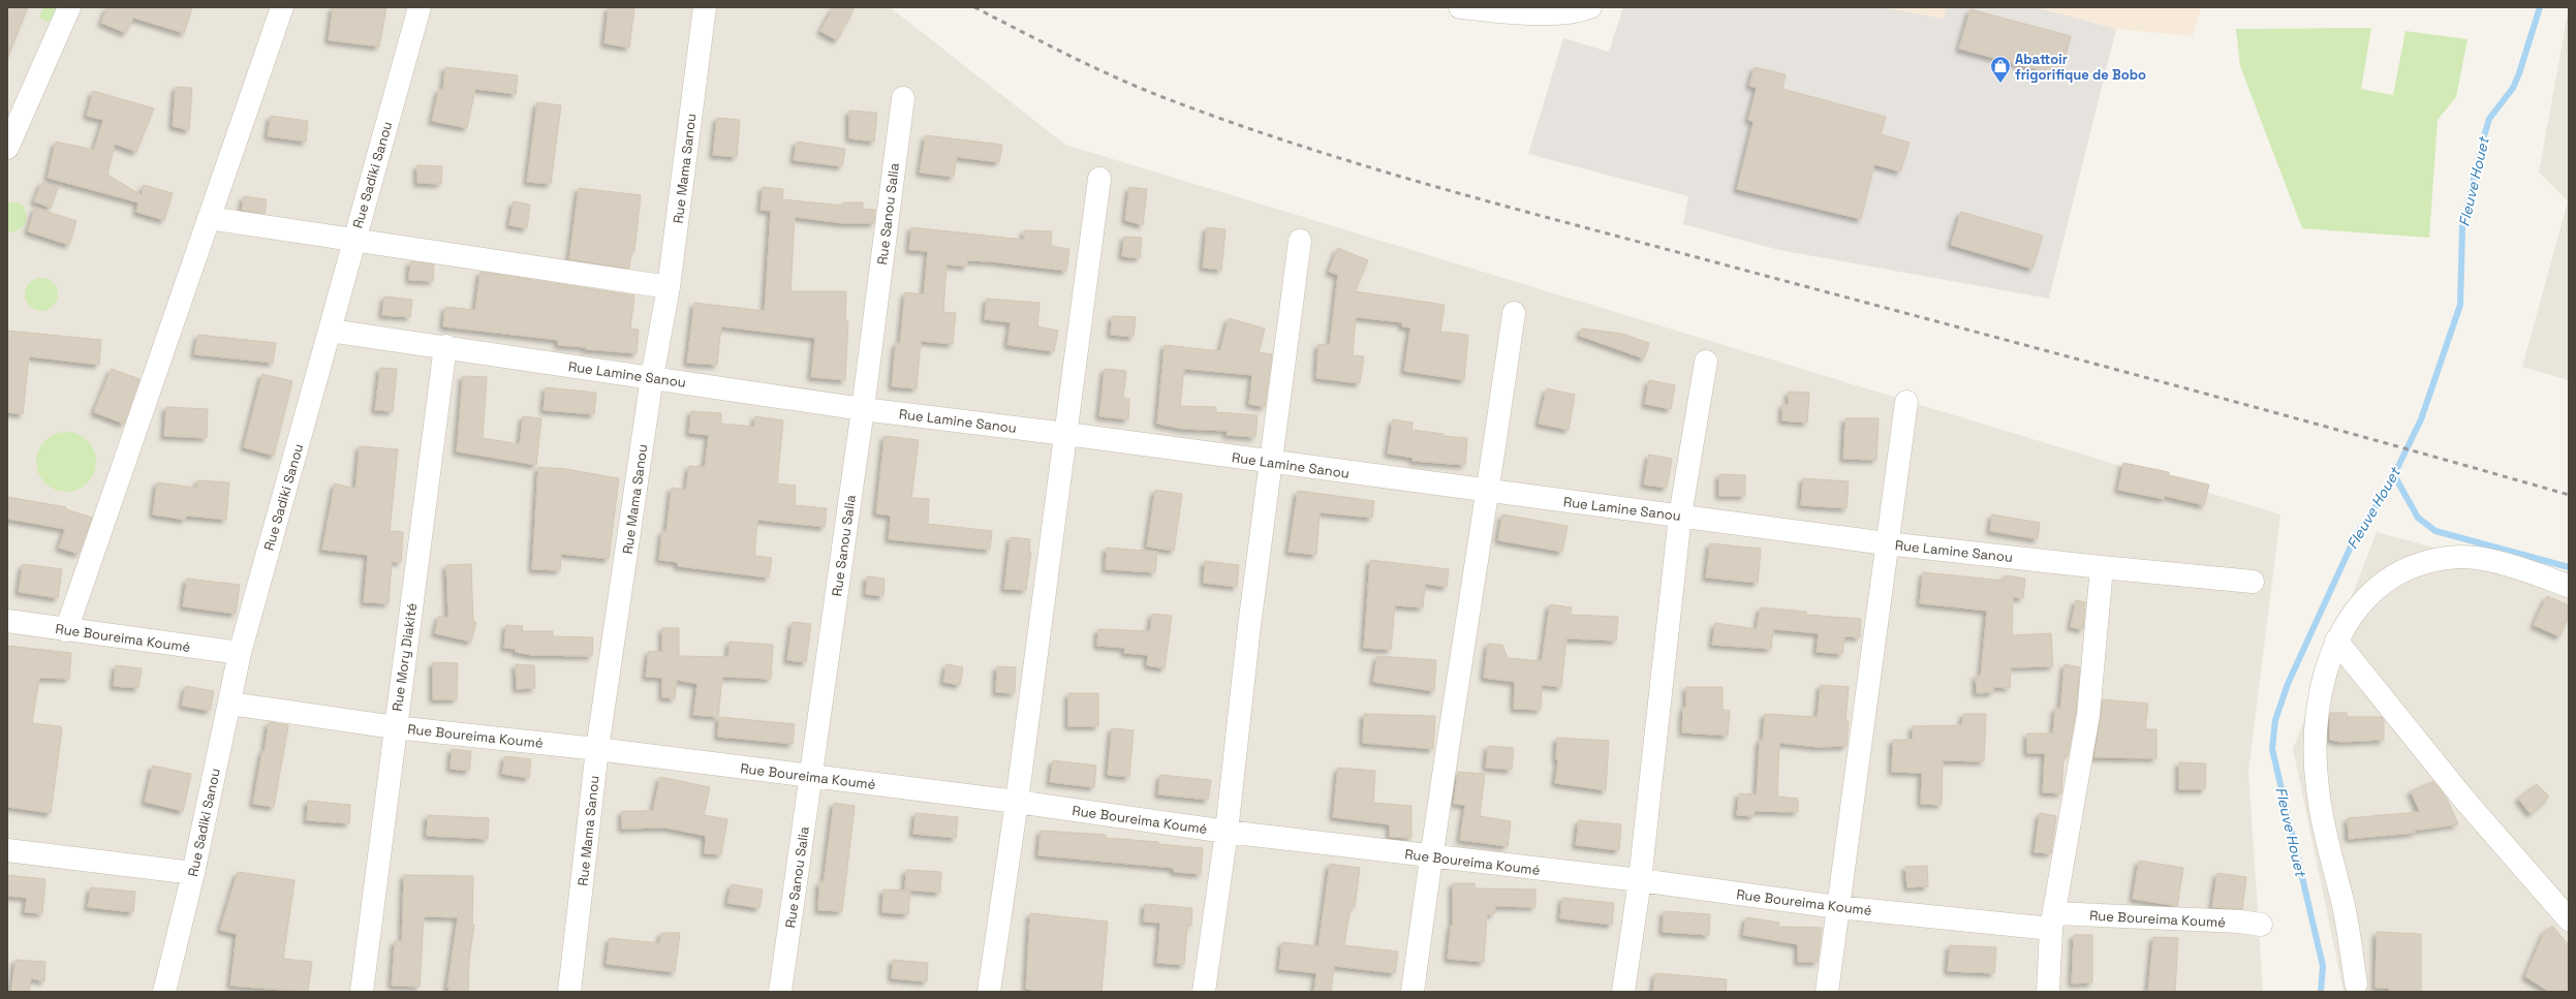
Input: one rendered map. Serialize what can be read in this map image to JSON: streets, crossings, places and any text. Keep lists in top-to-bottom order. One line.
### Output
{"streets":{"street":["Rue Mama Sanou","Rue Sadiki Sanou","Rue Sanou Salia","Rue Lamine Sanou","Rue Boureima Koumé","Rue Mory Diakité"]},"crossings":[["Rue Mama Sanou","Rue Lamine Sanou"],["Rue Mama Sanou","Rue Boureima Koumé"],["Rue Sadiki Sanou","Rue Lamine Sanou"],["Rue Sadiki Sanou","Rue Boureima Koumé"],["Rue Sanou Salia","Rue Lamine Sanou"],["Rue Sanou Salia","Rue Boureima Koumé"],["Rue Lamine Sanou","Rue Mory Diakité"],["Rue Boureima Koumé","Rue Mory Diakité"]],"water":["Fleuve Houet"],"places":{"shop":["Abattoir frigorifique de Bobo"]}}
